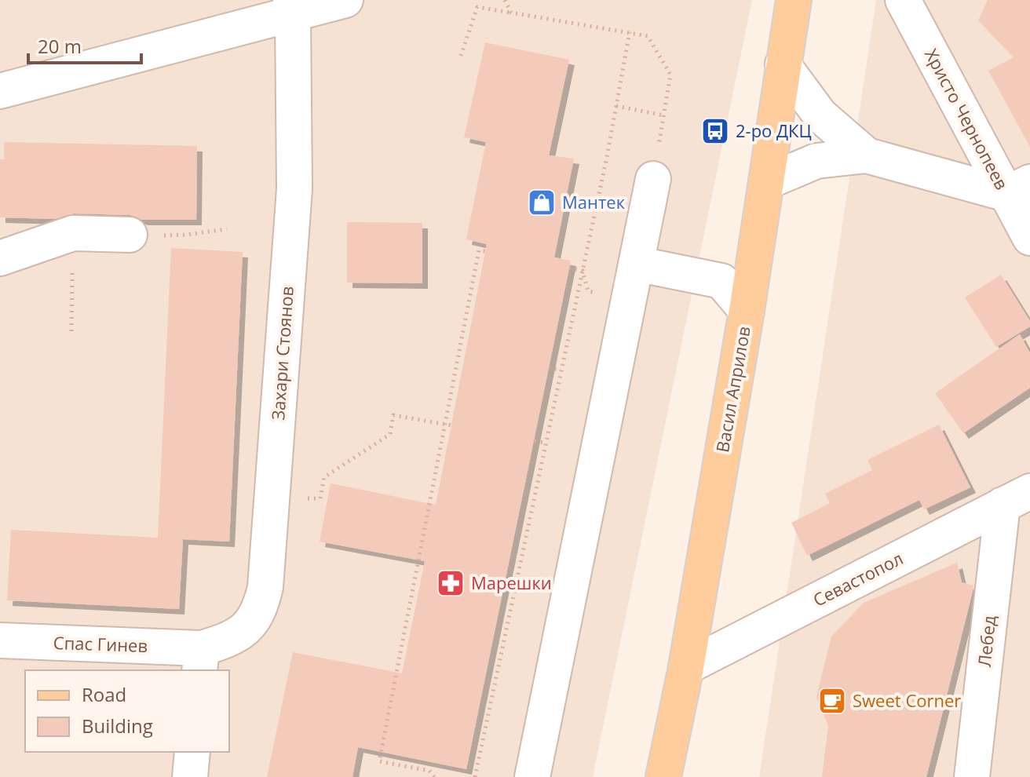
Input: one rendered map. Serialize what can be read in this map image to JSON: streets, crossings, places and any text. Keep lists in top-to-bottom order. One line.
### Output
{"streets":{"main road":["Васил Априлов"],"street":["Христо Чернопеев","Захари Стоянов","Севастопол","Лебед","Спас Гинев"]},"crossings":[["Захари Стоянов","Спас Гинев"],["Васил Априлов","Севастопол"],["Севастопол","Лебед"]],"places":{"bus stop":["2-ро ДКЦ"],"shop":["Мантек"],"pharmacy":["Марешки"],"cafe":["Sweet Corner"]},"legend":["Road","Building"],"scale_bar":"20 m"}
